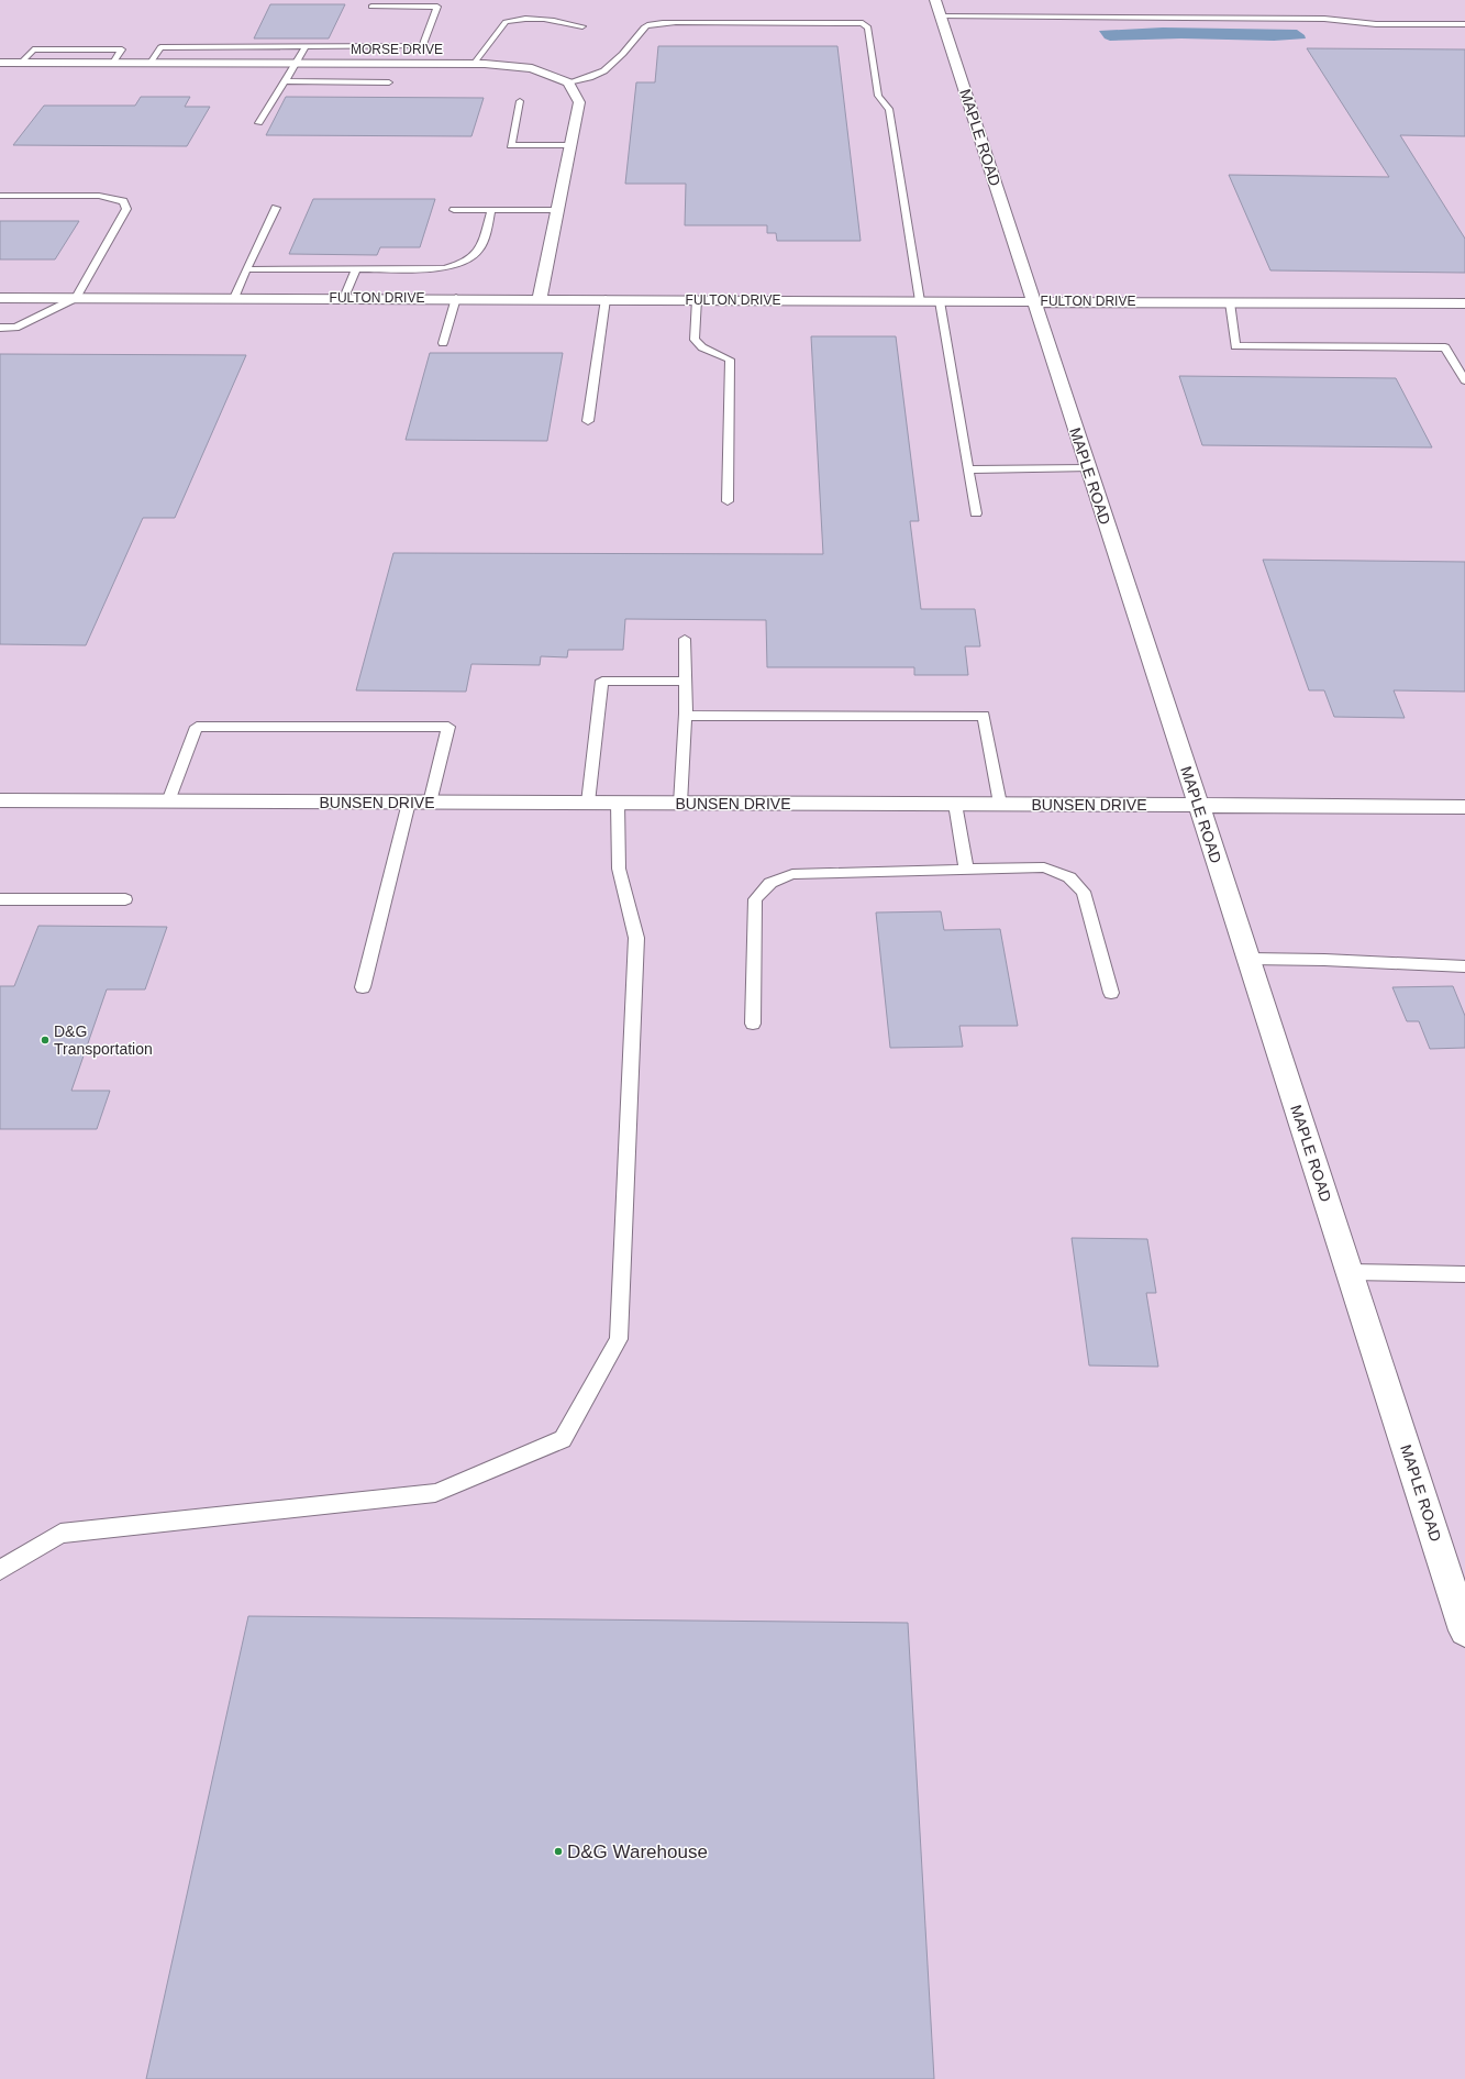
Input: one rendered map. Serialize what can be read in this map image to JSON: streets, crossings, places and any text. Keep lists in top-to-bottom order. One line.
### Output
{"streets":{"street":["MORSE DRIVE","MAPLE ROAD","FULTON DRIVE","BUNSEN DRIVE"]},"crossings":[["MAPLE ROAD","FULTON DRIVE"],["MAPLE ROAD","BUNSEN DRIVE"]],"places":["D&G Transportation","D&G Warehouse"]}
